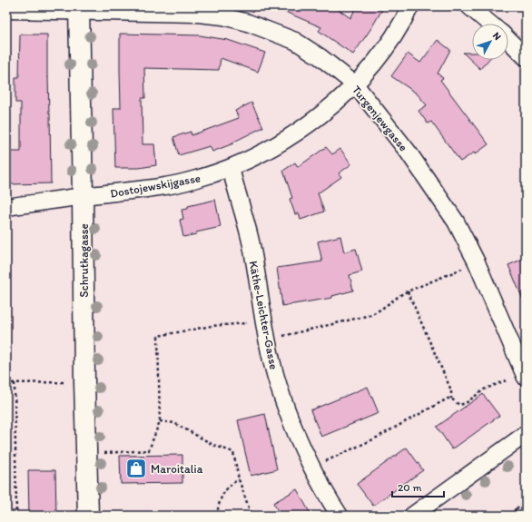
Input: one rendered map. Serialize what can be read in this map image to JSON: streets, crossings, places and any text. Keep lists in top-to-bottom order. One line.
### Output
{"streets":{"street":["Turgenjewgasse","Dostojewskijgasse","Schrutkagasse","Käthe-Leichter-Gasse"]},"crossings":[["Turgenjewgasse","Dostojewskijgasse"],["Turgenjewgasse","Schrutkagasse"],["Dostojewskijgasse","Schrutkagasse"],["Dostojewskijgasse","Käthe-Leichter-Gasse"]],"places":{"shop":["Maroitalia"]},"scale_bar":"20 m","north":"top right"}
